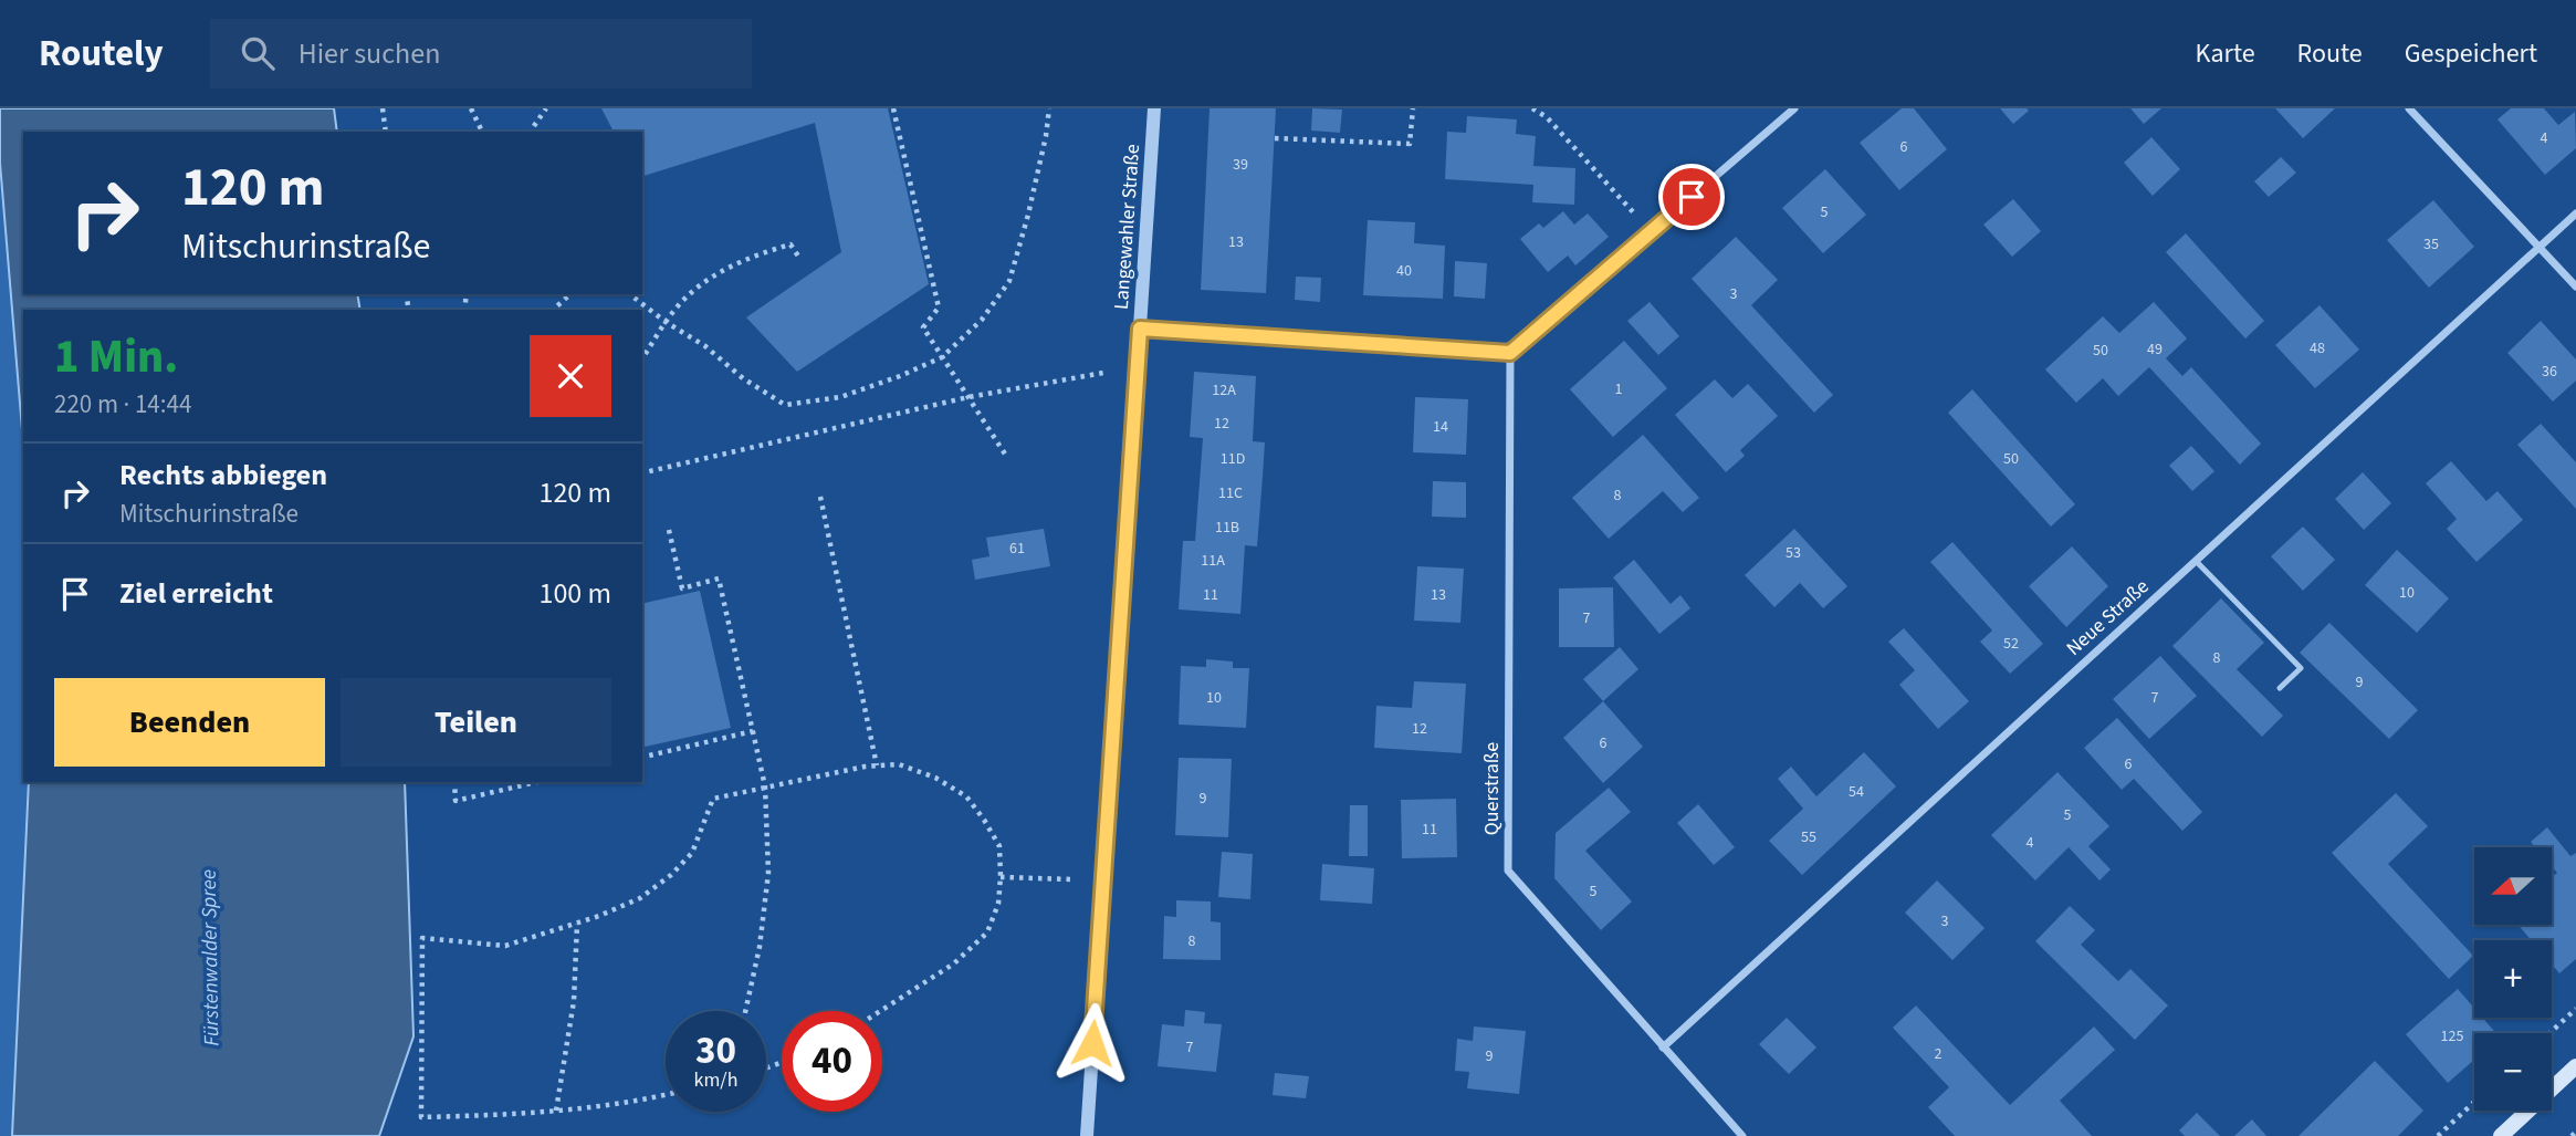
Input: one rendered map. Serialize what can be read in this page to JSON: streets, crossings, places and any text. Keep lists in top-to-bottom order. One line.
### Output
{"streets":{"street":["Langewahler Straße","Neue Straße","Querstraße"]},"crossings":[["Neue Straße","Querstraße"]],"water":["Fürstenwalder Spree"],"house_numbers":["4","6","39","5","13","35","40","3","48","49","50","36","1","12A","12","14","11D","50","11C","8","11B","61","53","11A","10","11","13","7","52","8","9","10","7","12","6","6","54","9","5","11","55","4","5","3","8","125","7","2","9"],"north":"left","page":{"header":"Routely","search":"Hier suchen","nav":["Karte","Route","Gespeichert"],"turn":["120 m","Mitschurinstraße"],"heading":["1 Min.","220 m · 14:44"],"list":[{"name":"Rechts abbiegen","note":"Mitschurinstraße","value":"120 m"},{"name":"Ziel erreicht","value":"100 m"}],"buttons":["Beenden","Teilen"],"map_buttons":["+","−"],"speed":"30 km/h","limit":"40"}}
